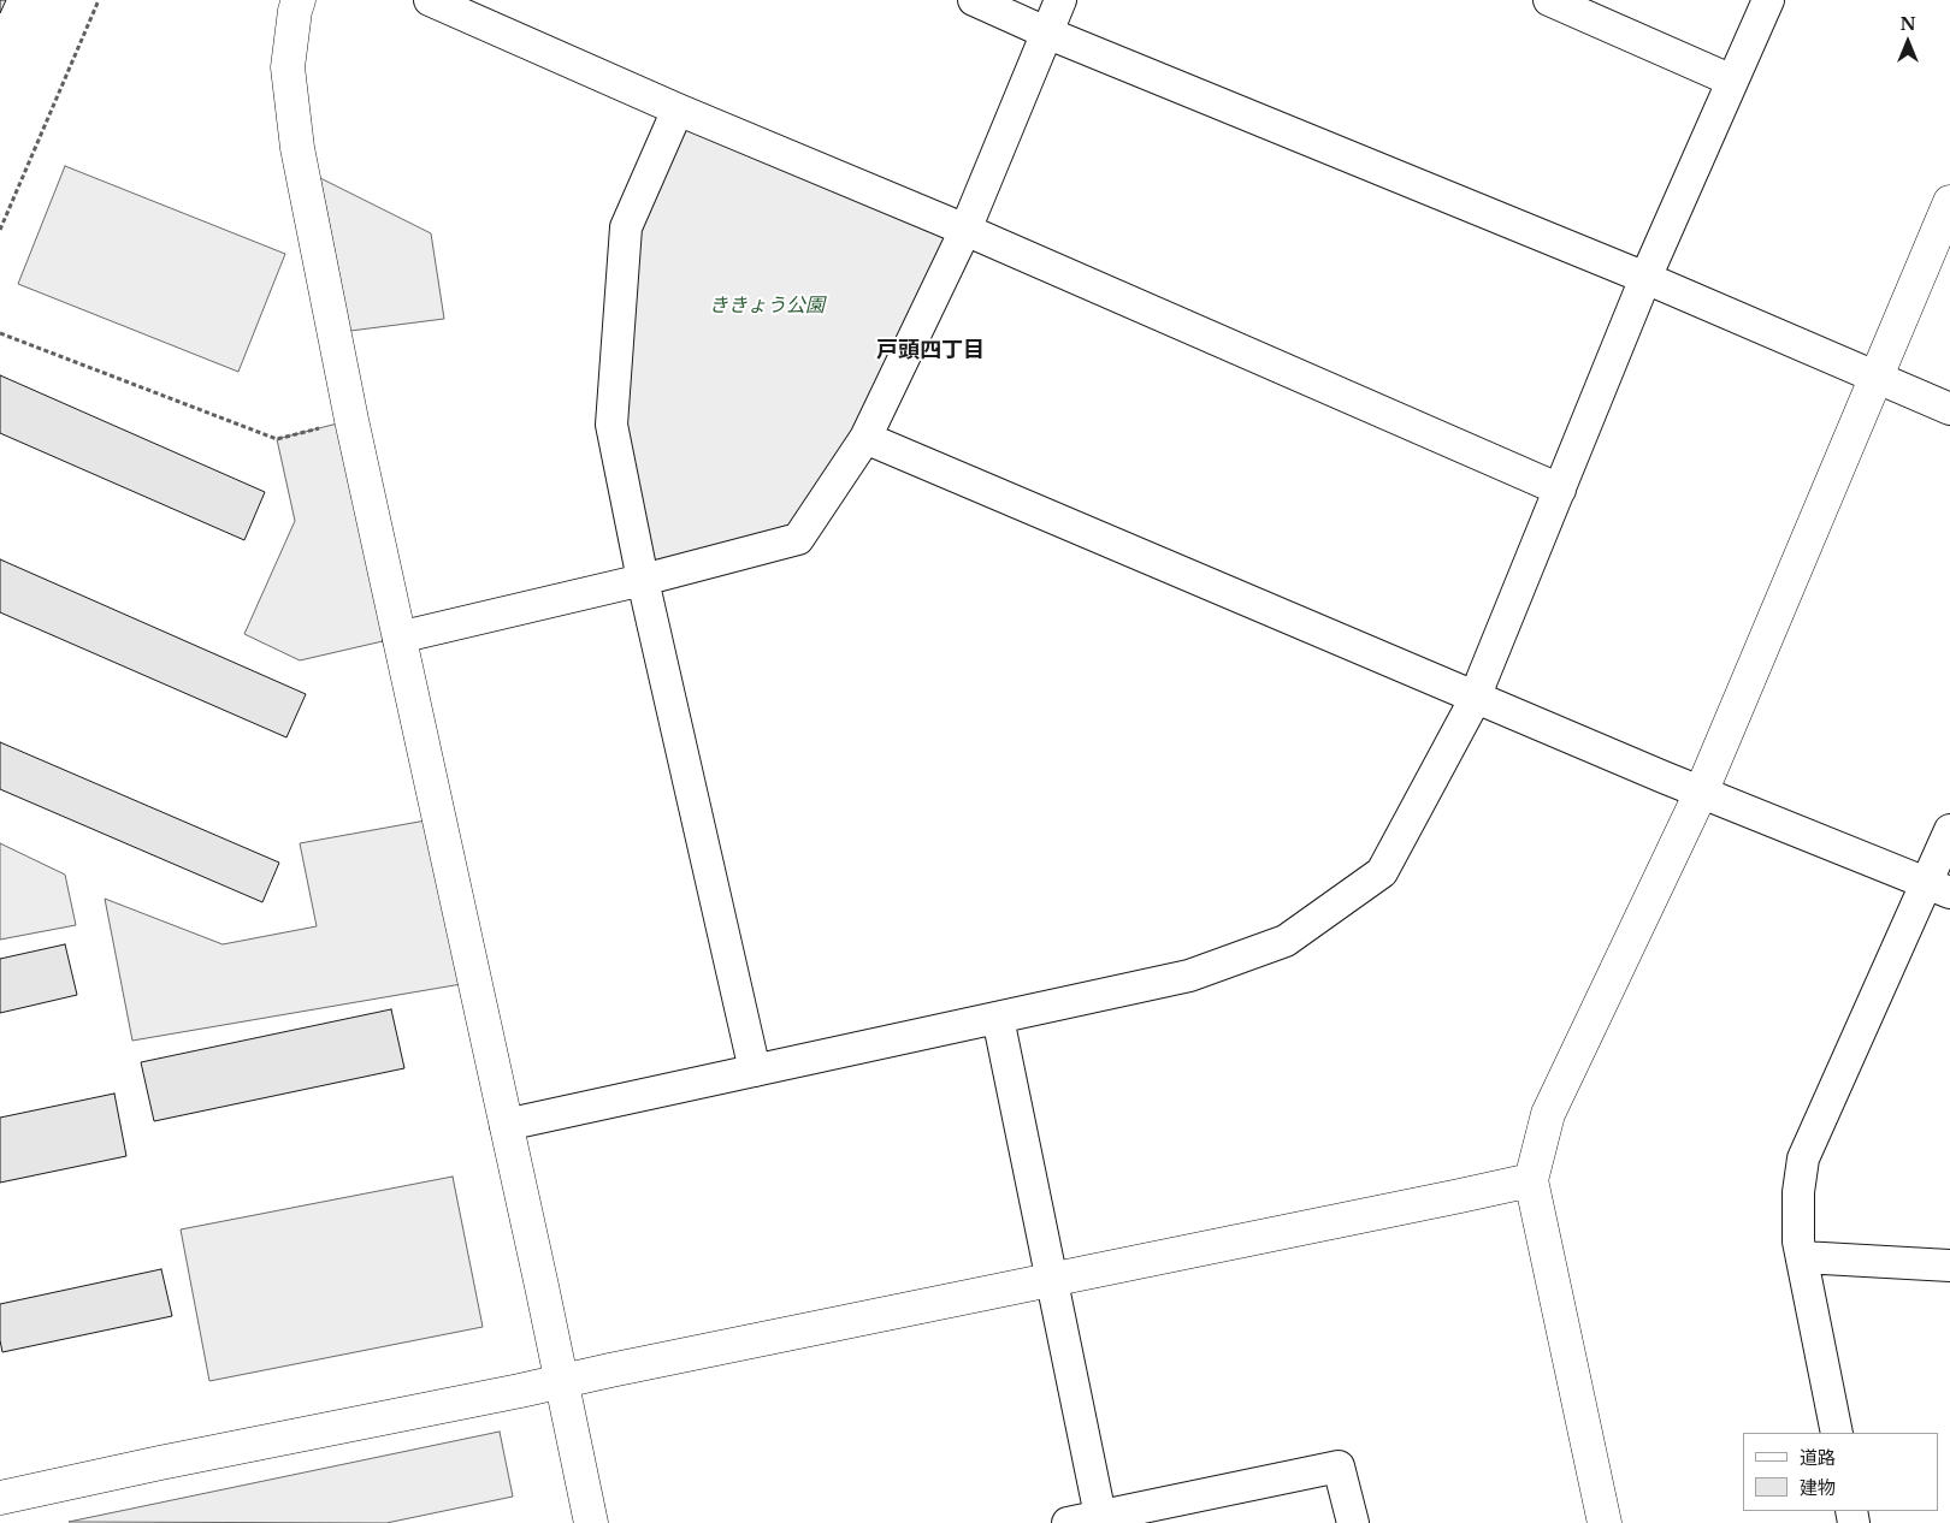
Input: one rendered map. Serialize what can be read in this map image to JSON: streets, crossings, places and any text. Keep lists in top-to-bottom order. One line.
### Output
{"districts":["戸頭四丁目"],"parks":["ききょう公園"],"legend":["道路","建物"],"north":"top"}
